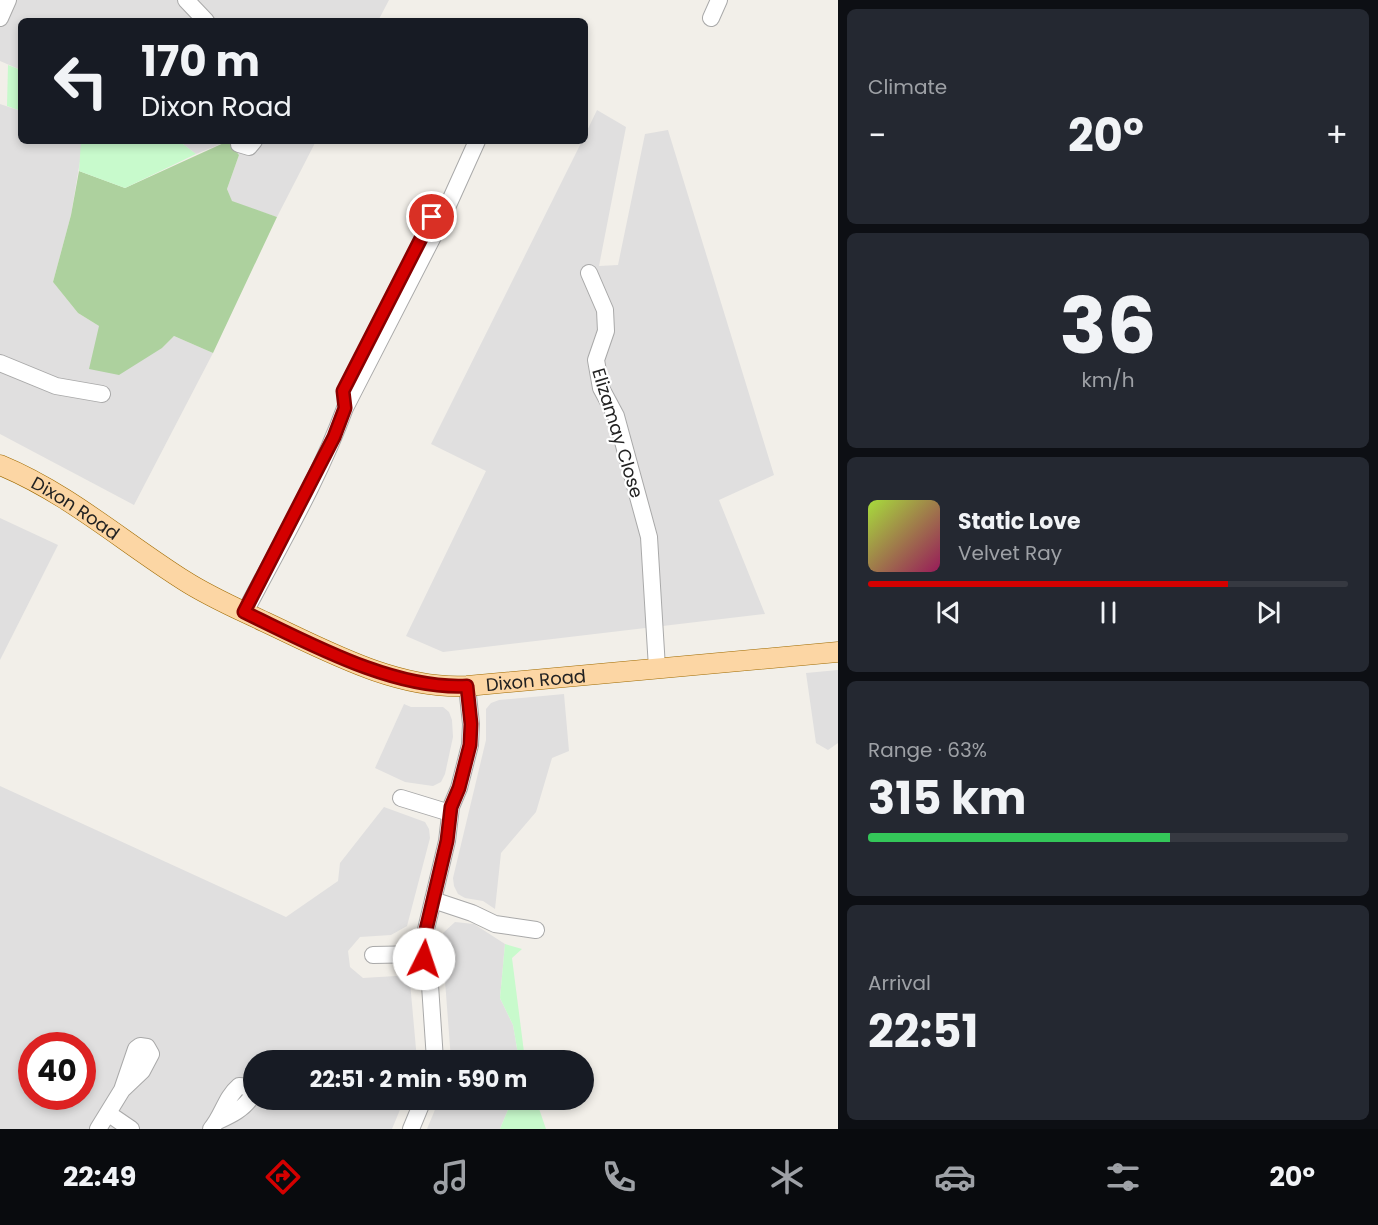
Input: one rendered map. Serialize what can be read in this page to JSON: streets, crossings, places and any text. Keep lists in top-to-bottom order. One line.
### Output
{"streets":{"main road":["Dixon Road"],"street":["Elizamay Close"]},"crossings":[["Elizamay Close","Dixon Road"]],"page":{"tile":["Climate",["36","km/h"],["Range · 63%","315 km"],["Arrival","22:51"]],"turn":["170 m","Dixon Road"],"heat":["−","20°","+"],"song":["Static Love","Velvet Ray"],"limit":"40","trip":"22:51 · 2 min · 590 m","tabs":["22:49","20°"]}}
